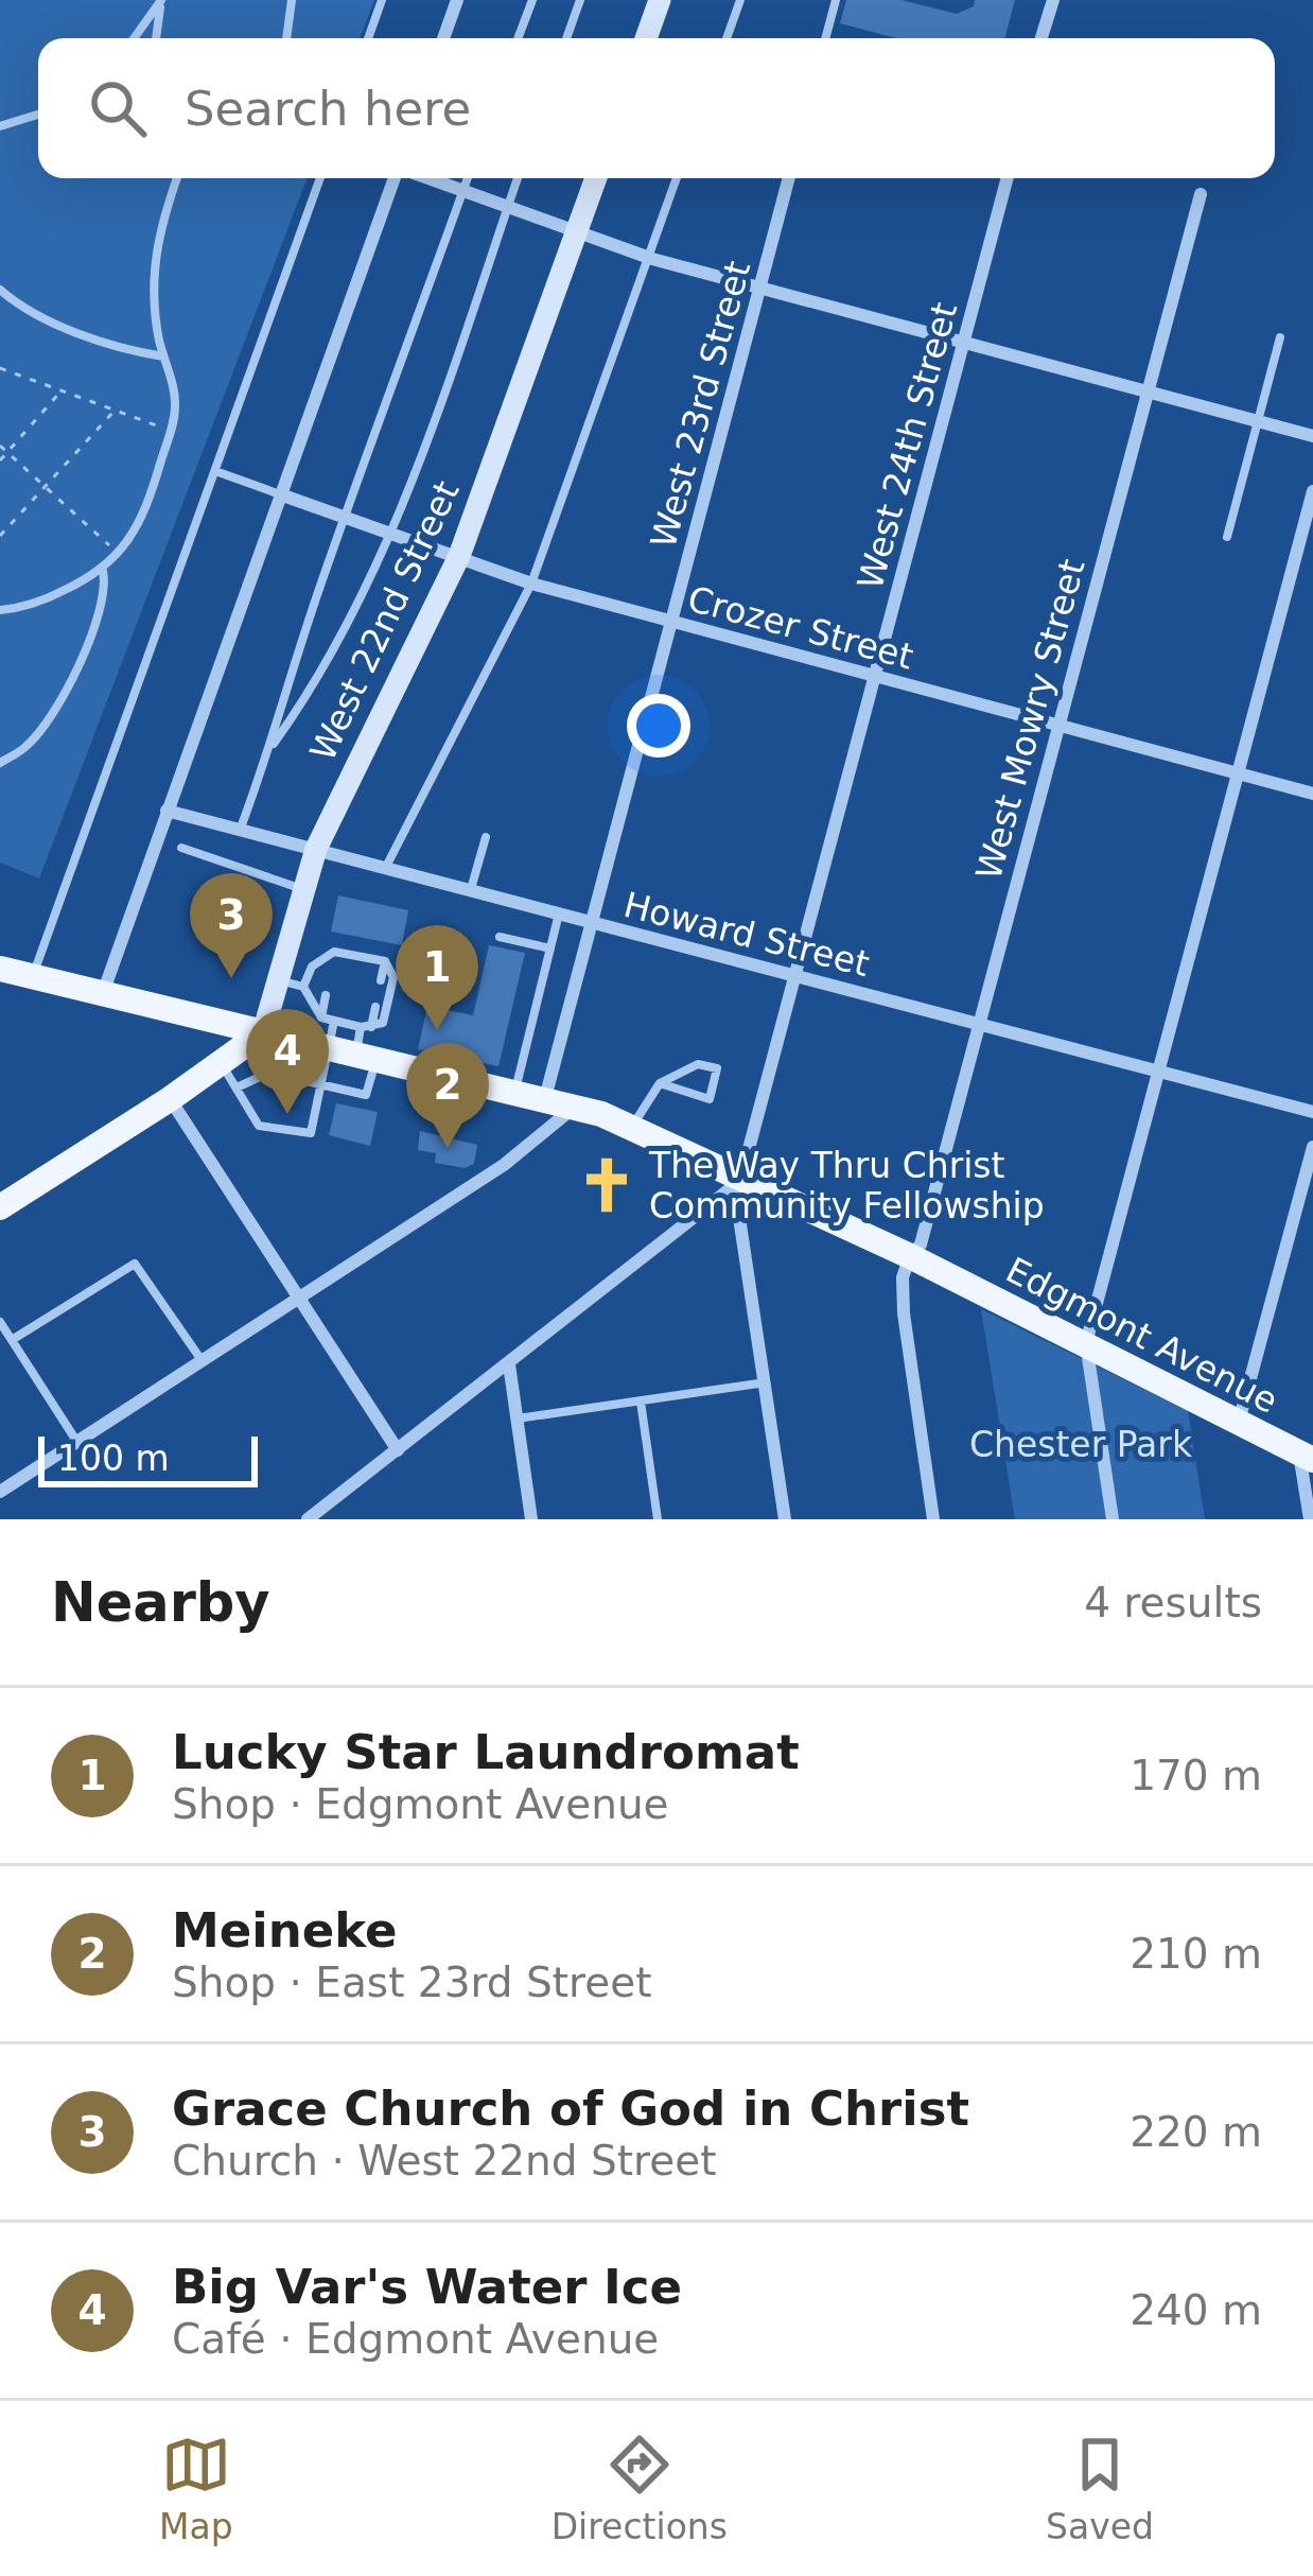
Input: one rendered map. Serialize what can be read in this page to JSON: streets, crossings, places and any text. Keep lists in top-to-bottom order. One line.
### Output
{"streets":{"main road":["Edgmont Avenue"],"street":["West 23rd Street","West 24th Street","West 22nd Street","Crozer Street","West Mowry Street","Howard Street"]},"crossings":[["West 23rd Street","Crozer Street"],["West 23rd Street","Howard Street"],["West 23rd Street","Edgmont Avenue"],["West 24th Street","Crozer Street"],["West 24th Street","Howard Street"],["West 24th Street","Edgmont Avenue"],["West 22nd Street","Crozer Street"],["West 22nd Street","Howard Street"],["West 22nd Street","Edgmont Avenue"],["Crozer Street","West Mowry Street"],["West Mowry Street","Howard Street"],["West Mowry Street","Edgmont Avenue"]],"parks":["Chester Park"],"places":{"church":["The Way Thru Christ Community Fellowship"]},"scale_bar":"100 m","page":{"search":"Search here","pins":["3","1","4","2"],"scale":"100 m","heading":["Nearby","4 results"],"list":[{"mark":"1","name":"Lucky Star Laundromat","note":"Shop · Edgmont Avenue","value":"170 m"},{"mark":"2","name":"Meineke","note":"Shop · East 23rd Street","value":"210 m"},{"mark":"3","name":"Grace Church of God in Christ","note":"Church · West 22nd Street","value":"220 m"},{"mark":"4","name":"Big Var's Water Ice","note":"Café · Edgmont Avenue","value":"240 m"}],"nav":["Map","Directions","Saved"]}}
